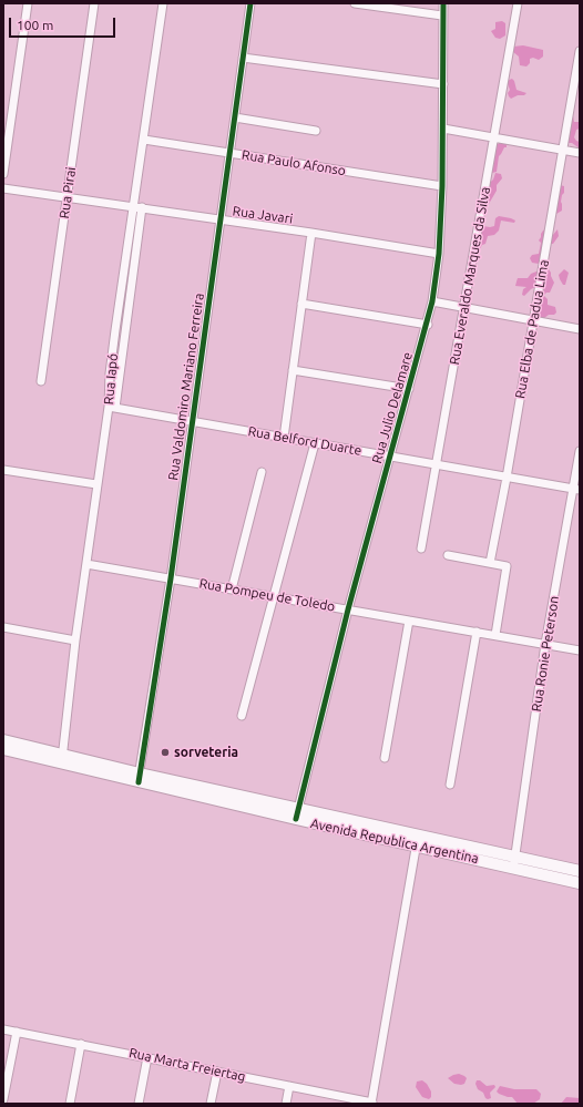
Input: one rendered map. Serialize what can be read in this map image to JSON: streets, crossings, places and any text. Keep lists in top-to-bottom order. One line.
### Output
{"streets":{"main road":["Avenida Republica Argentina"],"street":["Rua Paulo Afonso","Rua Pirai","Rua Javari","Rua Everaldo Marques da Silva","Rua Elba de Padua Lima","Rua Iapó","Rua Valdomiro Mariano Ferreira","Rua Julio Delamare","Rua Belford Duarte","Rua Pompeu de Toledo","Rua Ronie Peterson","Rua Marta Freiertag"]},"crossings":[["Rua Paulo Afonso","Rua Iapó"],["Rua Paulo Afonso","Rua Valdomiro Mariano Ferreira"],["Rua Paulo Afonso","Rua Julio Delamare"],["Rua Pirai","Rua Javari"],["Rua Javari","Rua Iapó"],["Rua Javari","Rua Valdomiro Mariano Ferreira"],["Rua Javari","Rua Julio Delamare"],["Rua Everaldo Marques da Silva","Rua Belford Duarte"],["Rua Elba de Padua Lima","Rua Belford Duarte"],["Rua Iapó","Rua Belford Duarte"],["Rua Iapó","Rua Pompeu de Toledo"],["Rua Iapó","Avenida Republica Argentina"],["Rua Valdomiro Mariano Ferreira","Rua Belford Duarte"],["Rua Valdomiro Mariano Ferreira","Rua Pompeu de Toledo"],["Rua Valdomiro Mariano Ferreira","Avenida Republica Argentina"],["Rua Julio Delamare","Rua Belford Duarte"],["Rua Julio Delamare","Rua Pompeu de Toledo"],["Rua Julio Delamare","Avenida Republica Argentina"],["Rua Belford Duarte","Rua Ronie Peterson"],["Rua Pompeu de Toledo","Rua Ronie Peterson"],["Rua Ronie Peterson","Avenida Republica Argentina"]],"places":["sorveteria"],"scale_bar":"100 m"}
